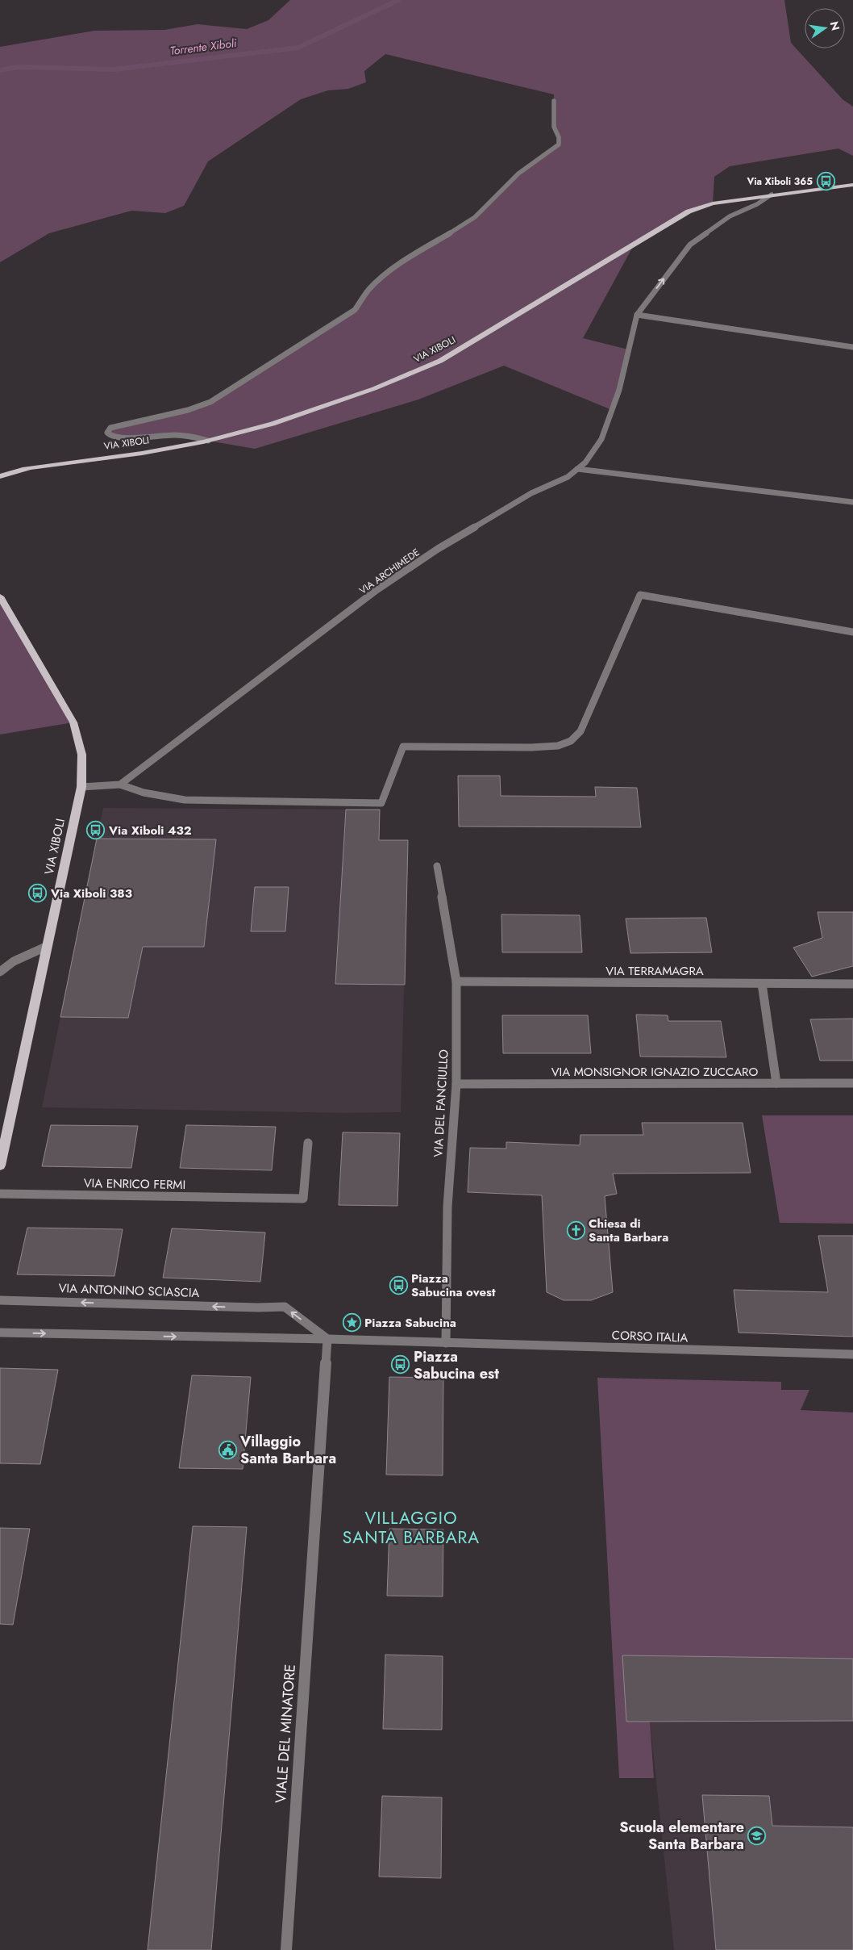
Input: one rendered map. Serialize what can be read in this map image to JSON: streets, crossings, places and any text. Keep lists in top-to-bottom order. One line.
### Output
{"streets":{"main road":["VIA XIBOLI"],"street":["VIA ARCHIMEDE","VIA TERRAMAGRA","VIA MONSIGNOR IGNAZIO ZUCCARO","VIA DEL FANCIULLO","VIA ENRICO FERMI","VIA ANTONINO SCIASCIA","CORSO ITALIA","VIALE DEL MINATORE"]},"crossings":[["VIA TERRAMAGRA","VIA DEL FANCIULLO"],["VIA MONSIGNOR IGNAZIO ZUCCARO","VIA DEL FANCIULLO"],["VIA DEL FANCIULLO","CORSO ITALIA"],["VIA ANTONINO SCIASCIA","CORSO ITALIA"],["VIA ANTONINO SCIASCIA","VIALE DEL MINATORE"],["CORSO ITALIA","VIALE DEL MINATORE"]],"one_way":["VIA ANTONINO SCIASCIA","CORSO ITALIA"],"districts":["VILLAGGIO SANTA BARBARA"],"water":["Torrente Xiboli"],"places":{"bus stop":["Via Xiboli 365","Via Xiboli 432","Via Xiboli 383","Piazza Sabucina ovest","Piazza Sabucina est"],"church":["Chiesa di Santa Barbara"],"place":["Piazza Sabucina"],"public building":["Villaggio Santa Barbara"],"school or university":["Scuola elementare Santa Barbara"]},"north":"right"}
